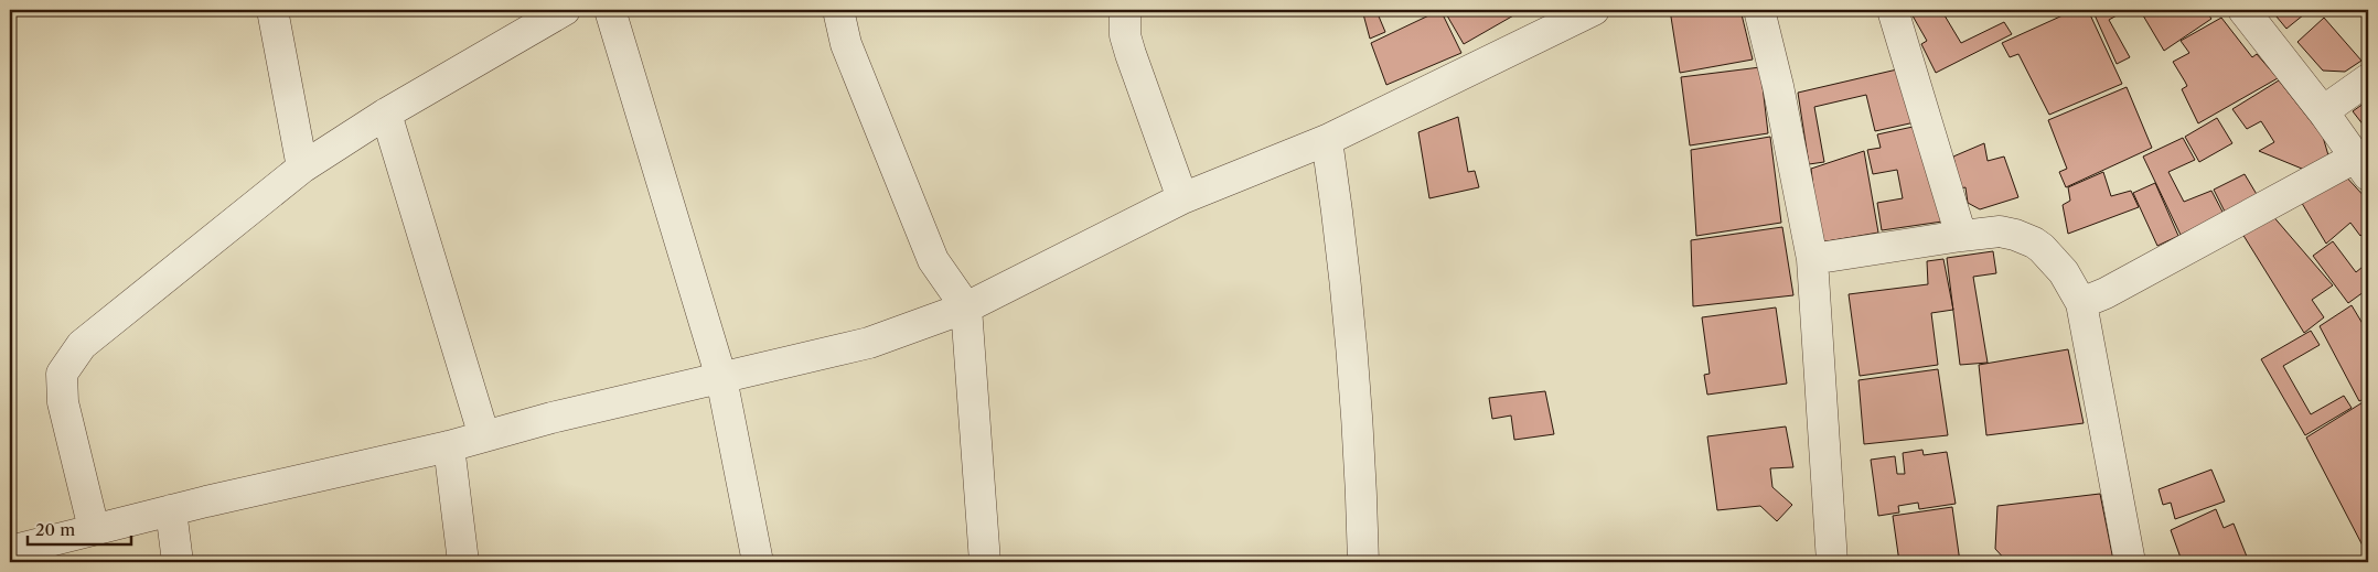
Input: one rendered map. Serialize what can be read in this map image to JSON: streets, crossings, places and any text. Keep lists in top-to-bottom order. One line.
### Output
{"scale_bar":"20 m"}
